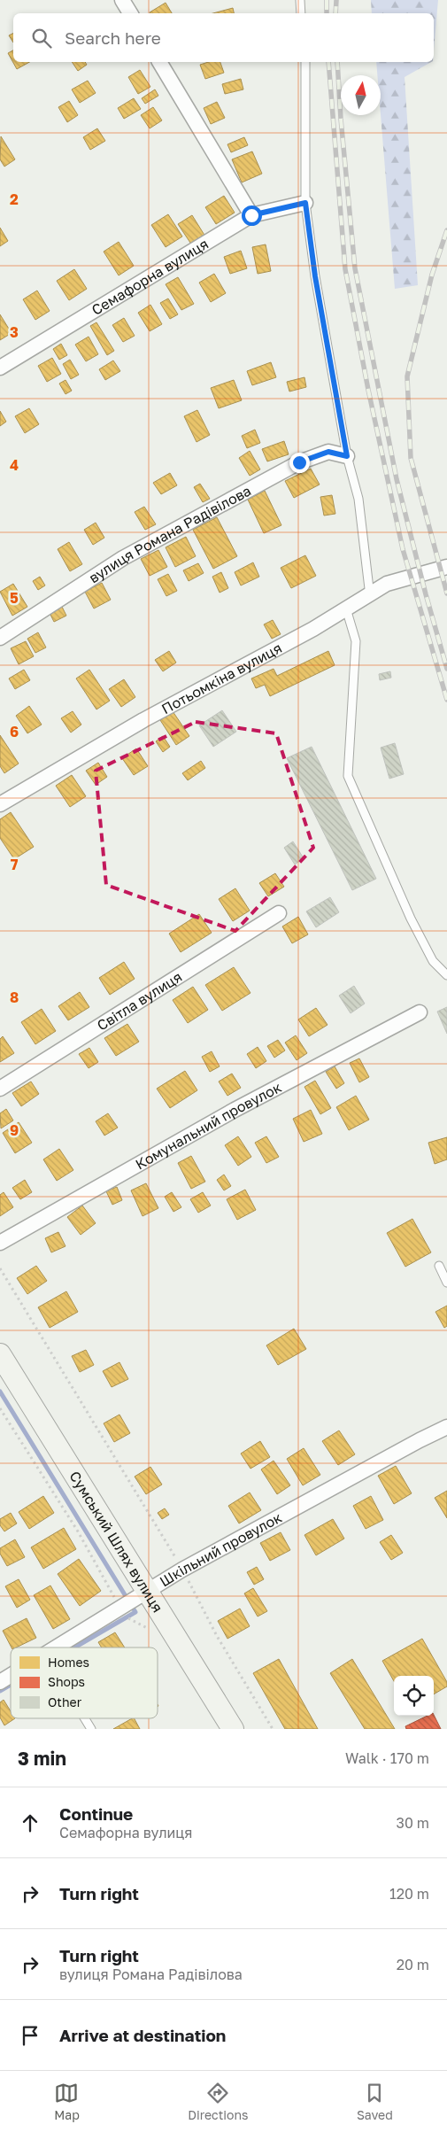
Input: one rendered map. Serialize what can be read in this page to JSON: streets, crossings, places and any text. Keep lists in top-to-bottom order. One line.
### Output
{"streets":{"main road":["Сумський Шлях вулиця"],"street":["Семафорна вулиця","вулиця Романа Радівілова","Потьомкіна вулиця","Світла вулиця","Комунальний провулок","Шкільний провулок"]},"crossings":[["Сумський Шлях вулиця","Шкільний провулок"]],"legend":["Homes","Shops","Other"],"north":"top","page":{"search":"Search here","heading":["3 min","Walk · 170 m"],"list":[["Continue","Семафорна вулиця","30 m"],["Turn right","120 m"],["Turn right","вулиця Романа Радівілова","20 m"],"Arrive at destination"],"nav":["Map","Directions","Saved"]},"grid":{"rows":["2","3","4","5","6","7","8","9"]}}
